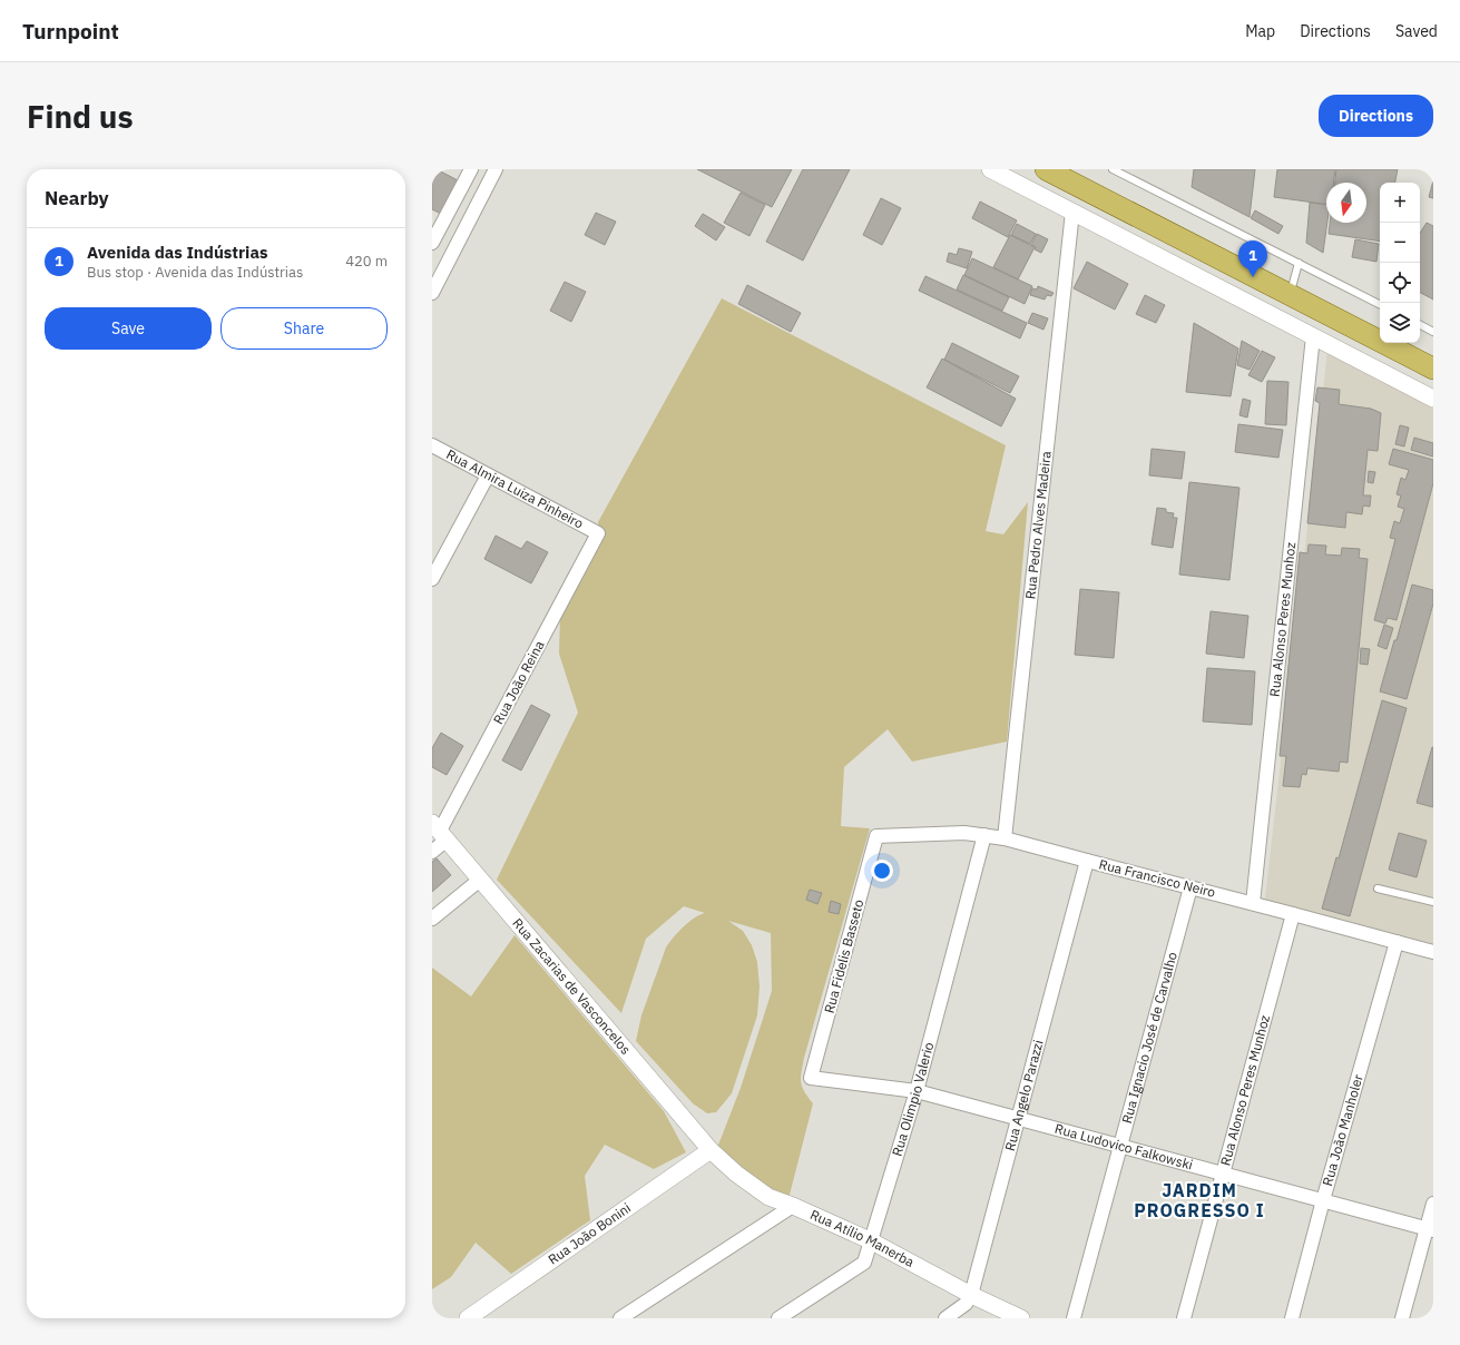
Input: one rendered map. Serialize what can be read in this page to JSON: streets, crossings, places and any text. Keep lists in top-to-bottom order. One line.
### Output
{"streets":{"street":["Rua Almira Luiza Pinheiro","Rua Pedro Alves Madeira","Rua Alonso Peres Munhoz","Rua João Reina","Rua Francisco Neiro","Rua Fidelis Basseto","Rua Zacarias de Vasconcelos","Rua Ignacio José de Carvalho","Rua Angelo Parazzi","Rua Olimpio Valerio","Rua João Manholer","Rua Ludovico Falkowski","Rua João Bonini","Rua Atílio Manerba"]},"crossings":[["Rua Almira Luiza Pinheiro","Rua João Reina"],["Rua Pedro Alves Madeira","Rua Francisco Neiro"],["Rua Alonso Peres Munhoz","Rua Francisco Neiro"],["Rua Alonso Peres Munhoz","Rua Ludovico Falkowski"],["Rua João Reina","Rua Zacarias de Vasconcelos"],["Rua Francisco Neiro","Rua Fidelis Basseto"],["Rua Francisco Neiro","Rua Ignacio José de Carvalho"],["Rua Francisco Neiro","Rua Angelo Parazzi"],["Rua Francisco Neiro","Rua Olimpio Valerio"],["Rua Francisco Neiro","Rua João Manholer"],["Rua Fidelis Basseto","Rua Ludovico Falkowski"],["Rua Zacarias de Vasconcelos","Rua João Bonini"],["Rua Zacarias de Vasconcelos","Rua Atílio Manerba"],["Rua Ignacio José de Carvalho","Rua Ludovico Falkowski"],["Rua Angelo Parazzi","Rua Ludovico Falkowski"],["Rua Angelo Parazzi","Rua Atílio Manerba"],["Rua Olimpio Valerio","Rua Ludovico Falkowski"],["Rua Olimpio Valerio","Rua Atílio Manerba"],["Rua João Manholer","Rua Ludovico Falkowski"],["Rua João Bonini","Rua Atílio Manerba"]],"districts":["JARDIM PROGRESSO I"],"north":"bottom","page":{"header":"Turnpoint","nav":["Map","Directions","Saved"],"buttons":["Directions",["Save","Share"]],"title":"Find us","heading":"Nearby","map_buttons":["+","−"],"list":[{"mark":"1","name":"Avenida das Indústrias","note":"Bus stop · Avenida das Indústrias","value":"420 m"}],"pins":"1"}}
